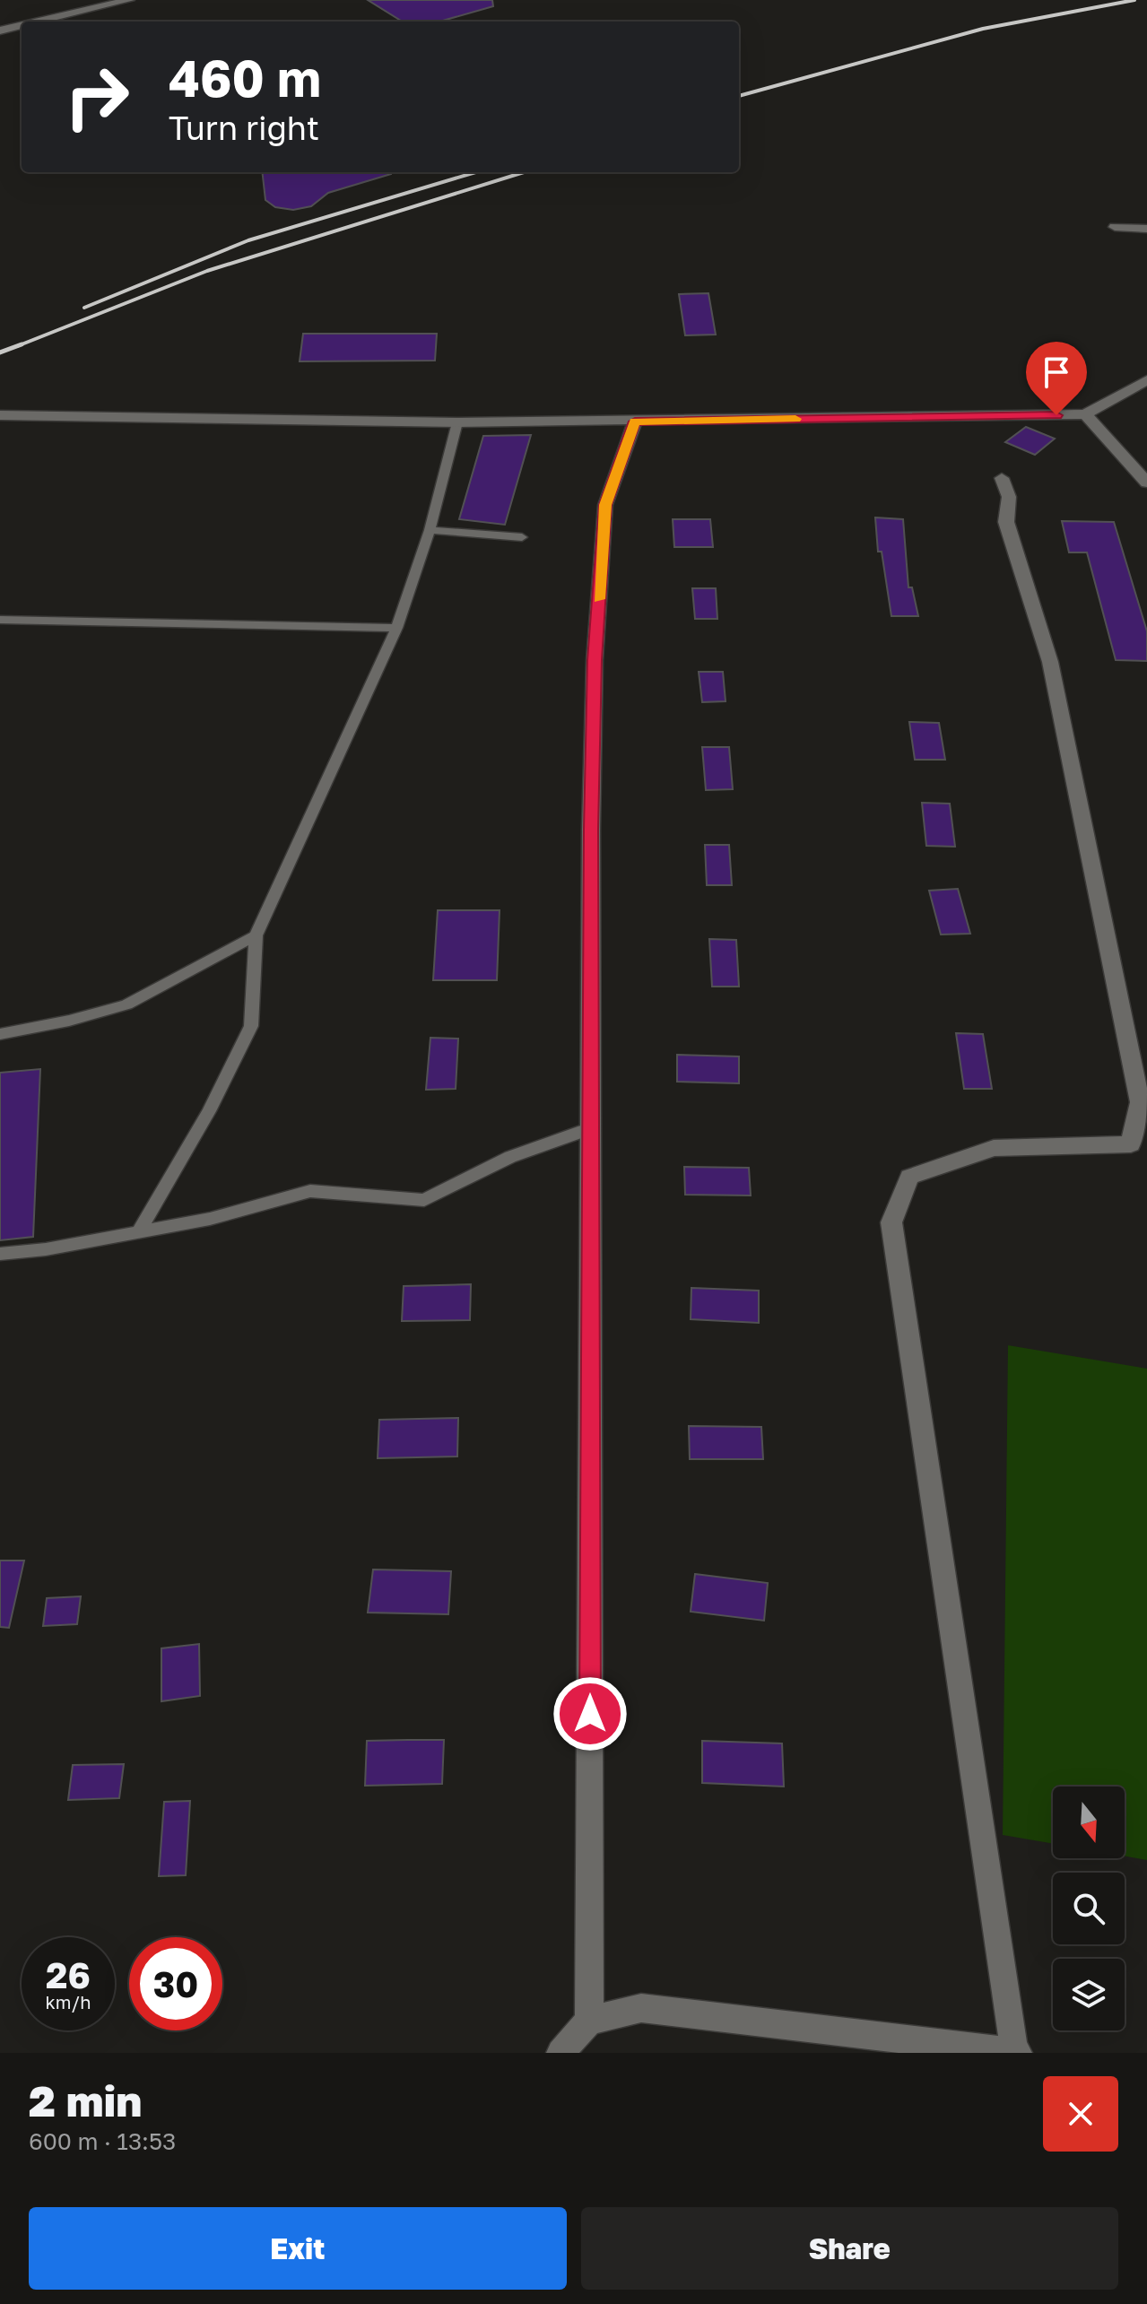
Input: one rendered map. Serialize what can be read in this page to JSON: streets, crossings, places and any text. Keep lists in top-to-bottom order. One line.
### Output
{"north":"bottom","page":{"turn":["460 m","Turn right"],"speed":"26 km/h","limit":"30","heading":["2 min","600 m · 13:53"],"buttons":["Exit","Share"]}}
